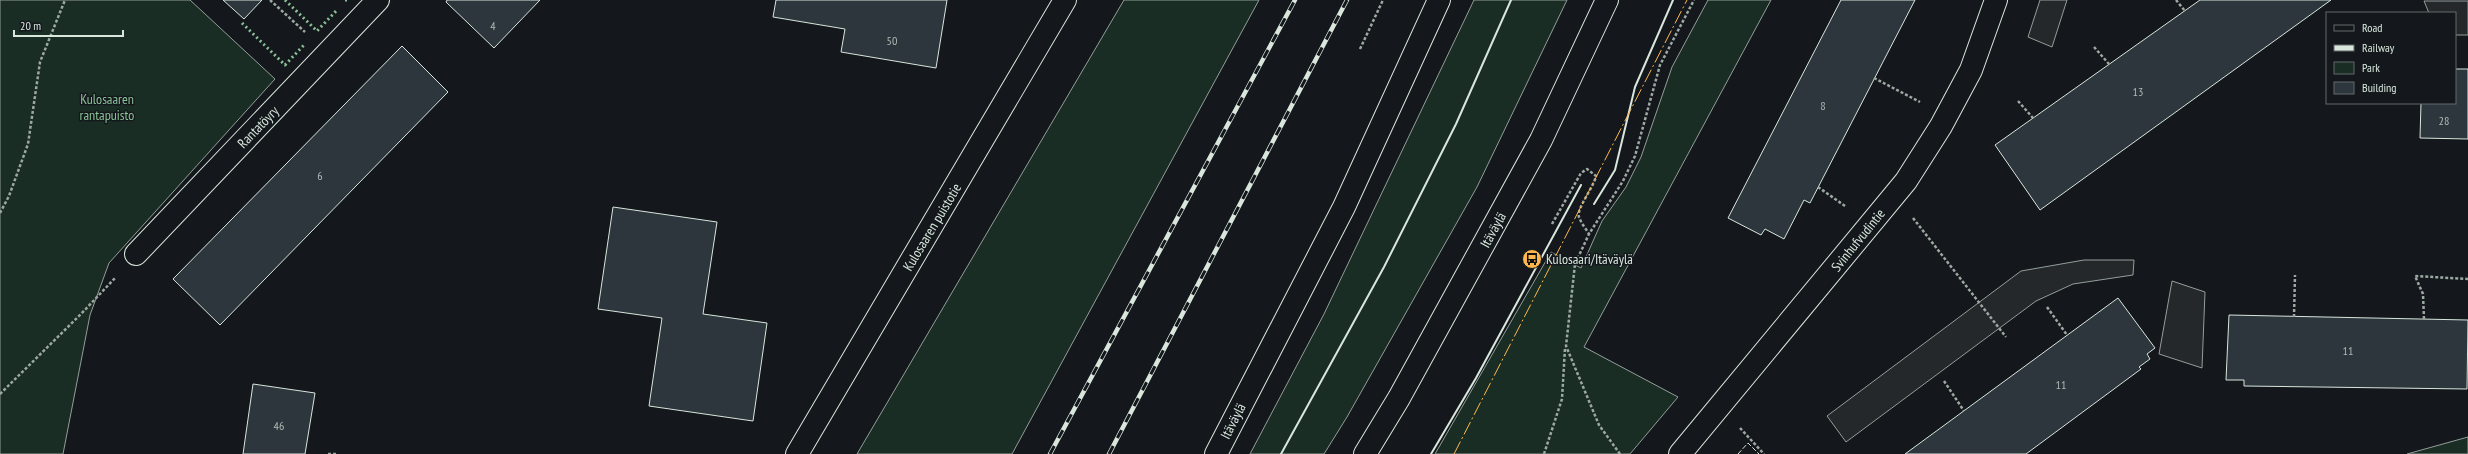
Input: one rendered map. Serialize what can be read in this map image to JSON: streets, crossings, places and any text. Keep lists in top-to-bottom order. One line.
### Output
{"streets":{"main road":["Rantatöyry","Kulosaaren puistotie","Itäväylä","Svinhufvudintie"]},"parks":["Kulosaaren rantapuisto"],"places":{"bus stop":["Kulosaari/Itäväylä"]},"house_numbers":["4","50","13","8","28","6","11","11","46"],"legend":["Road","Railway","Park","Building"],"scale_bar":"20 m"}
